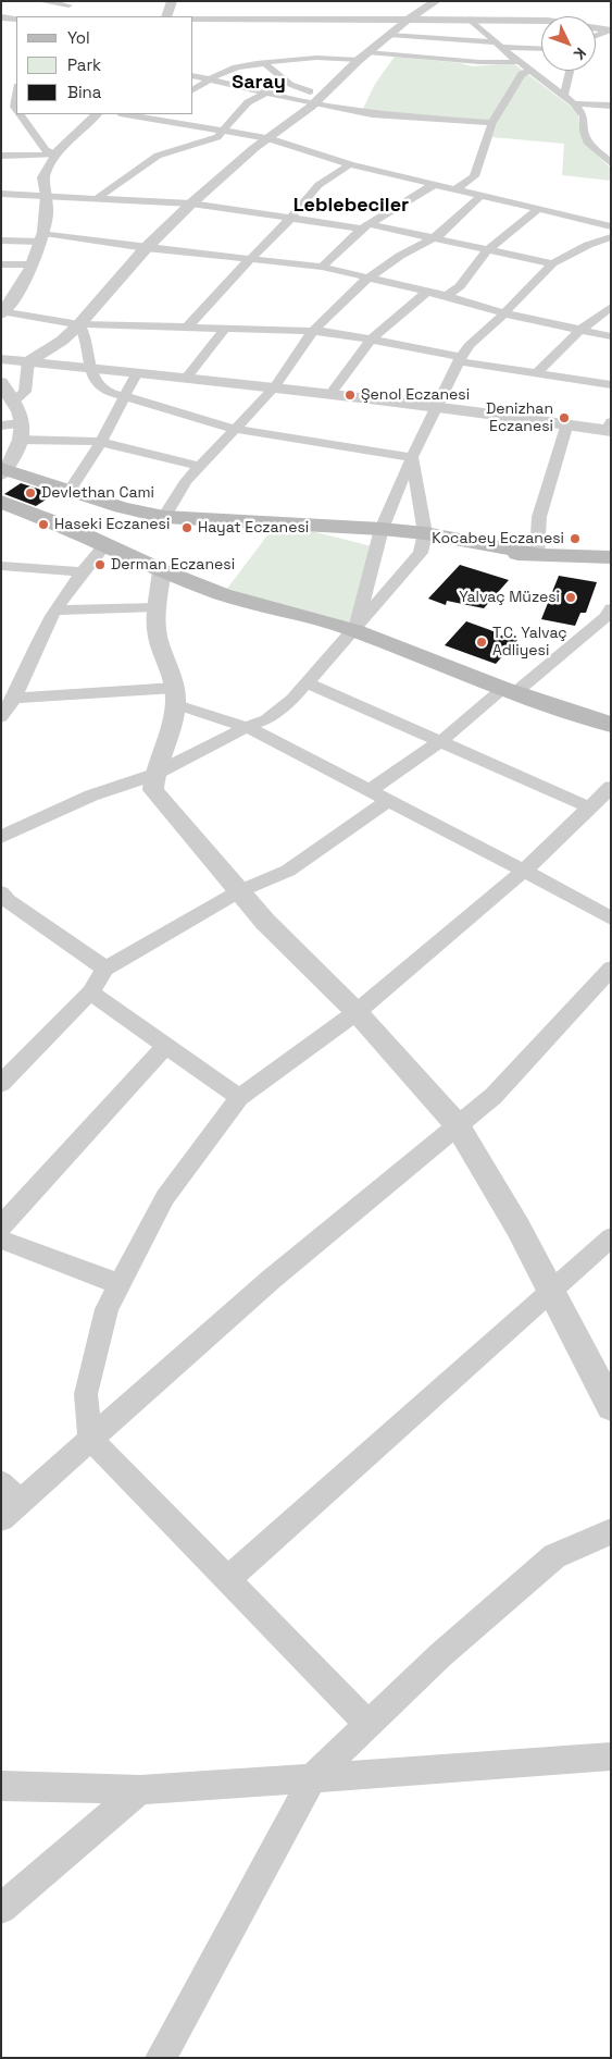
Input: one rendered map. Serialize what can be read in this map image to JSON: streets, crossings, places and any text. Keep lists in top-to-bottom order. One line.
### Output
{"districts":["Saray","Leblebeciler"],"places":["Şenol Eczanesi","Denizhan Eczanesi","Devlethan Cami","Haseki Eczanesi","Hayat Eczanesi","Kocabey Eczanesi","Derman Eczanesi","Yalvaç Müzesi","T.C. Yalvaç Adliyesi"],"legend":["Yol","Park","Bina"],"north":"bottom right"}
